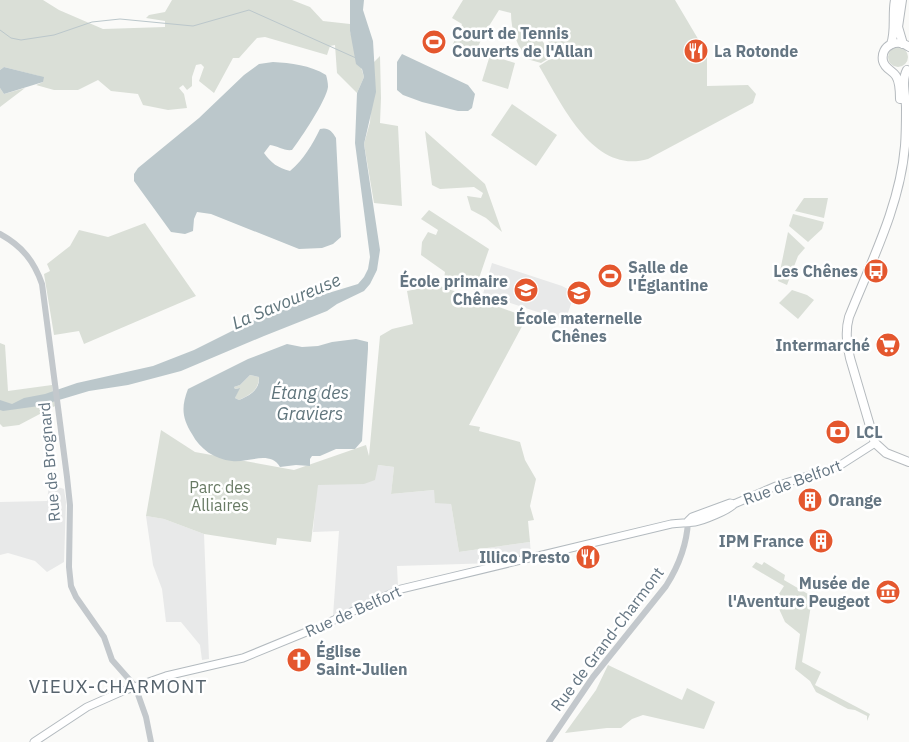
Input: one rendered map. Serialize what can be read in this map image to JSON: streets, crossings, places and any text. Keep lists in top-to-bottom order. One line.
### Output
{"streets":{"main road":["Rue de Belfort"],"street":["Rue de Brognard","Rue de Grand-Charmont"]},"crossings":[["Rue de Brognard","Rue de Belfort"],["Rue de Belfort","Rue de Grand-Charmont"]],"districts":["VIEUX-CHARMONT"],"water":["La Savoureuse","Étang des Graviers"],"parks":["Parc des Alliaires"],"places":{"sports":["Court de Tennis Couverts de l'Allan","Salle de l'Églantine"],"restaurant":["La Rotonde","Illico Presto"],"bus stop":["Les Chênes"],"school or university":["École primaire Chênes","École maternelle Chênes"],"supermarket":["Intermarché"],"bank":["LCL"],"building":["Orange","IPM France"],"museum":["Musée de l'Aventure Peugeot"],"church":["Église Saint-Julien"]}}
